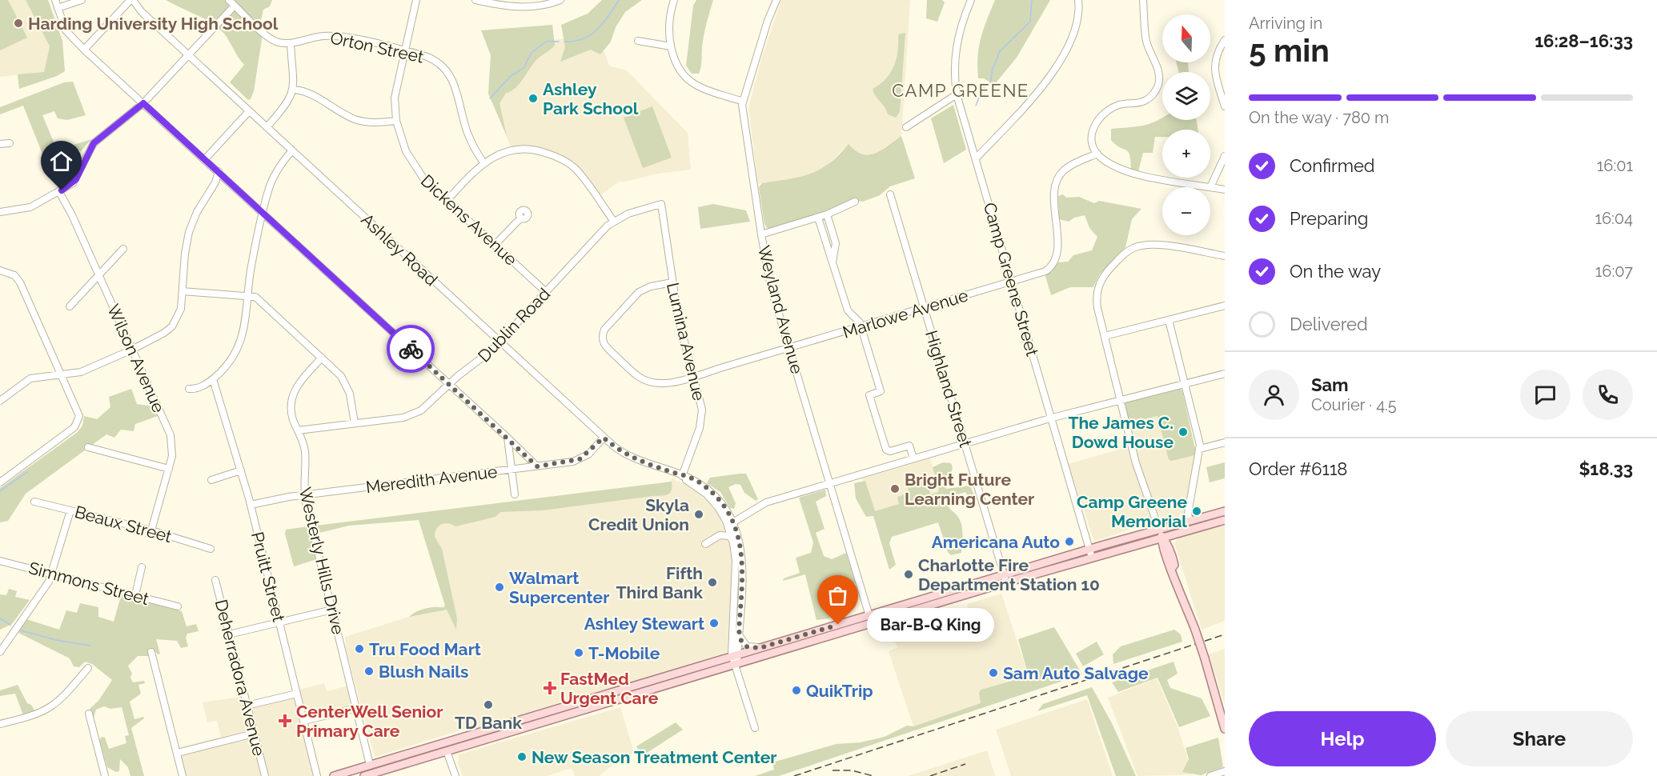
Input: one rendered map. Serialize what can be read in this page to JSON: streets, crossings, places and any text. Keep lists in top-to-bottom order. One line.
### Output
{"streets":{"main road":["Westerly Hills Drive"],"street":["Orton Street","Dickens Avenue","Ashley Road","Camp Greene Street","Weyland Avenue","Marlowe Avenue","Dublin Road","Lumina Avenue","Wilson Avenue","Highland Street","Meredith Avenue","Beaux Street","Pruitt Street","Simmons Street","Deherradora Avenue"]},"crossings":[["Orton Street","Dickens Avenue"],["Dickens Avenue","Dublin Road"],["Ashley Road","Dublin Road"],["Ashley Road","Lumina Avenue"],["Ashley Road","Meredith Avenue"],["Camp Greene Street","Marlowe Avenue"],["Weyland Avenue","Marlowe Avenue"],["Marlowe Avenue","Lumina Avenue"],["Marlowe Avenue","Highland Street"],["Dublin Road","Lumina Avenue"],["Dublin Road","Westerly Hills Drive"],["Wilson Avenue","Beaux Street"],["Meredith Avenue","Westerly Hills Drive"],["Meredith Avenue","Pruitt Street"]],"districts":["CAMP GREENE"],"places":{"other":["Harding University High School","Ashley Park School","The James C. Dowd House","Bright Future Learning Center","Camp Greene Memorial","Skyla Credit Union","Americana Auto","Charlotte Fire Department Station 10","Fifth Third Bank","Walmart Supercenter","Ashley Stewart","Bar-B-Q King","Tru Food Mart","T-Mobile","Blush Nails","Sam Auto Salvage","QuikTrip","TD Bank","New Season Treatment Center"],"health":["FastMed Urgent Care","CenterWell Senior Primary Care"]},"north":"top","page":{"heading":["5 min","Arriving in","16:28–16:33"],"panel":["Sam","Courier · 4.5","Order #6118","$18.33"],"map_buttons":["+","−"],"bar":"On the way · 780 m","list":[["Confirmed","16:01"],["Preparing","16:04"],["On the way","16:07"],"Delivered"],"bubble":"Bar-B-Q King","buttons":["Help","Share"]}}
